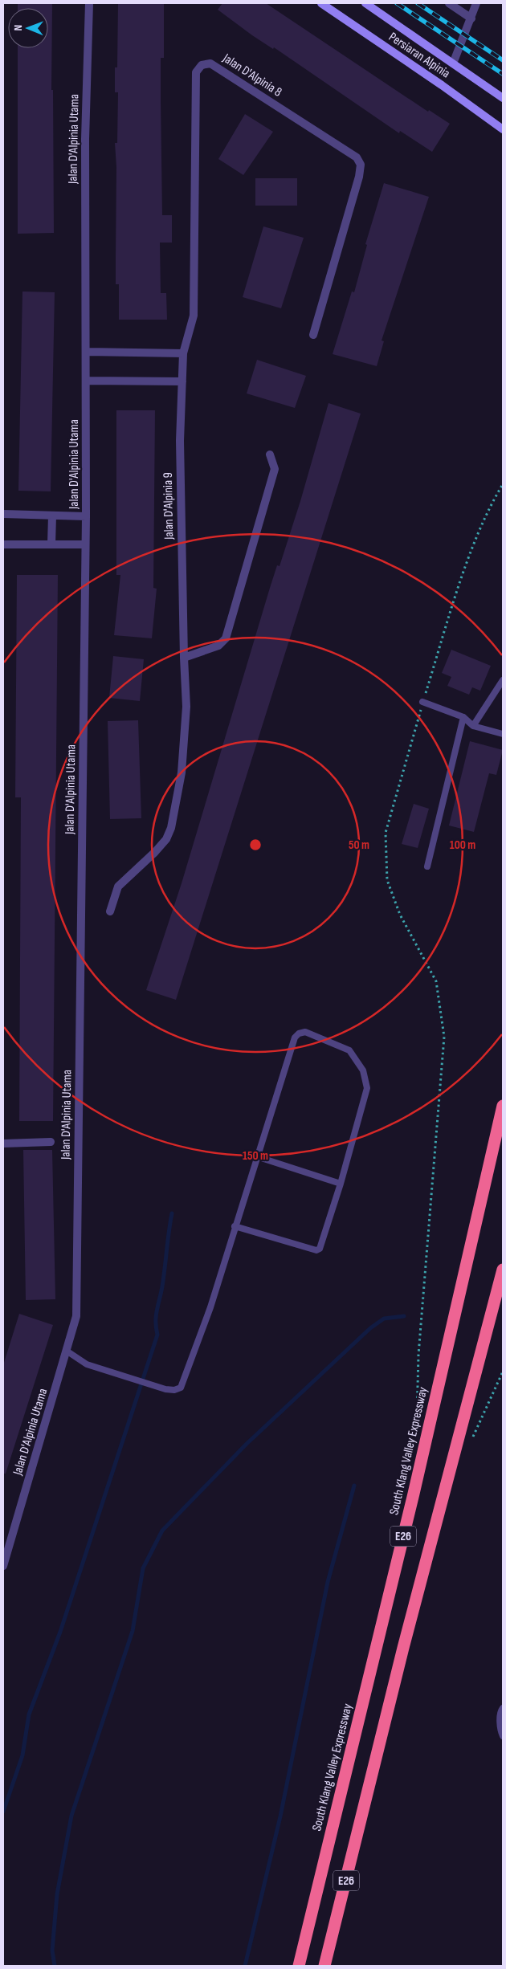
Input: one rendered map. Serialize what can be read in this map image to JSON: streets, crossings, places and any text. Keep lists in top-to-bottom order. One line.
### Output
{"streets":{"highway":["South Klang Valley Expressway","E26"],"main road":["Persiaran Alpinia"],"street":["Jalan D'Alpinia 8","Jalan D'Alpinia Utama","Jalan D'Alpinia 9"]},"crossings":[["Jalan D'Alpinia 8","Jalan D'Alpinia 9"]],"north":"left","rings":["50 m","100 m","150 m"]}
